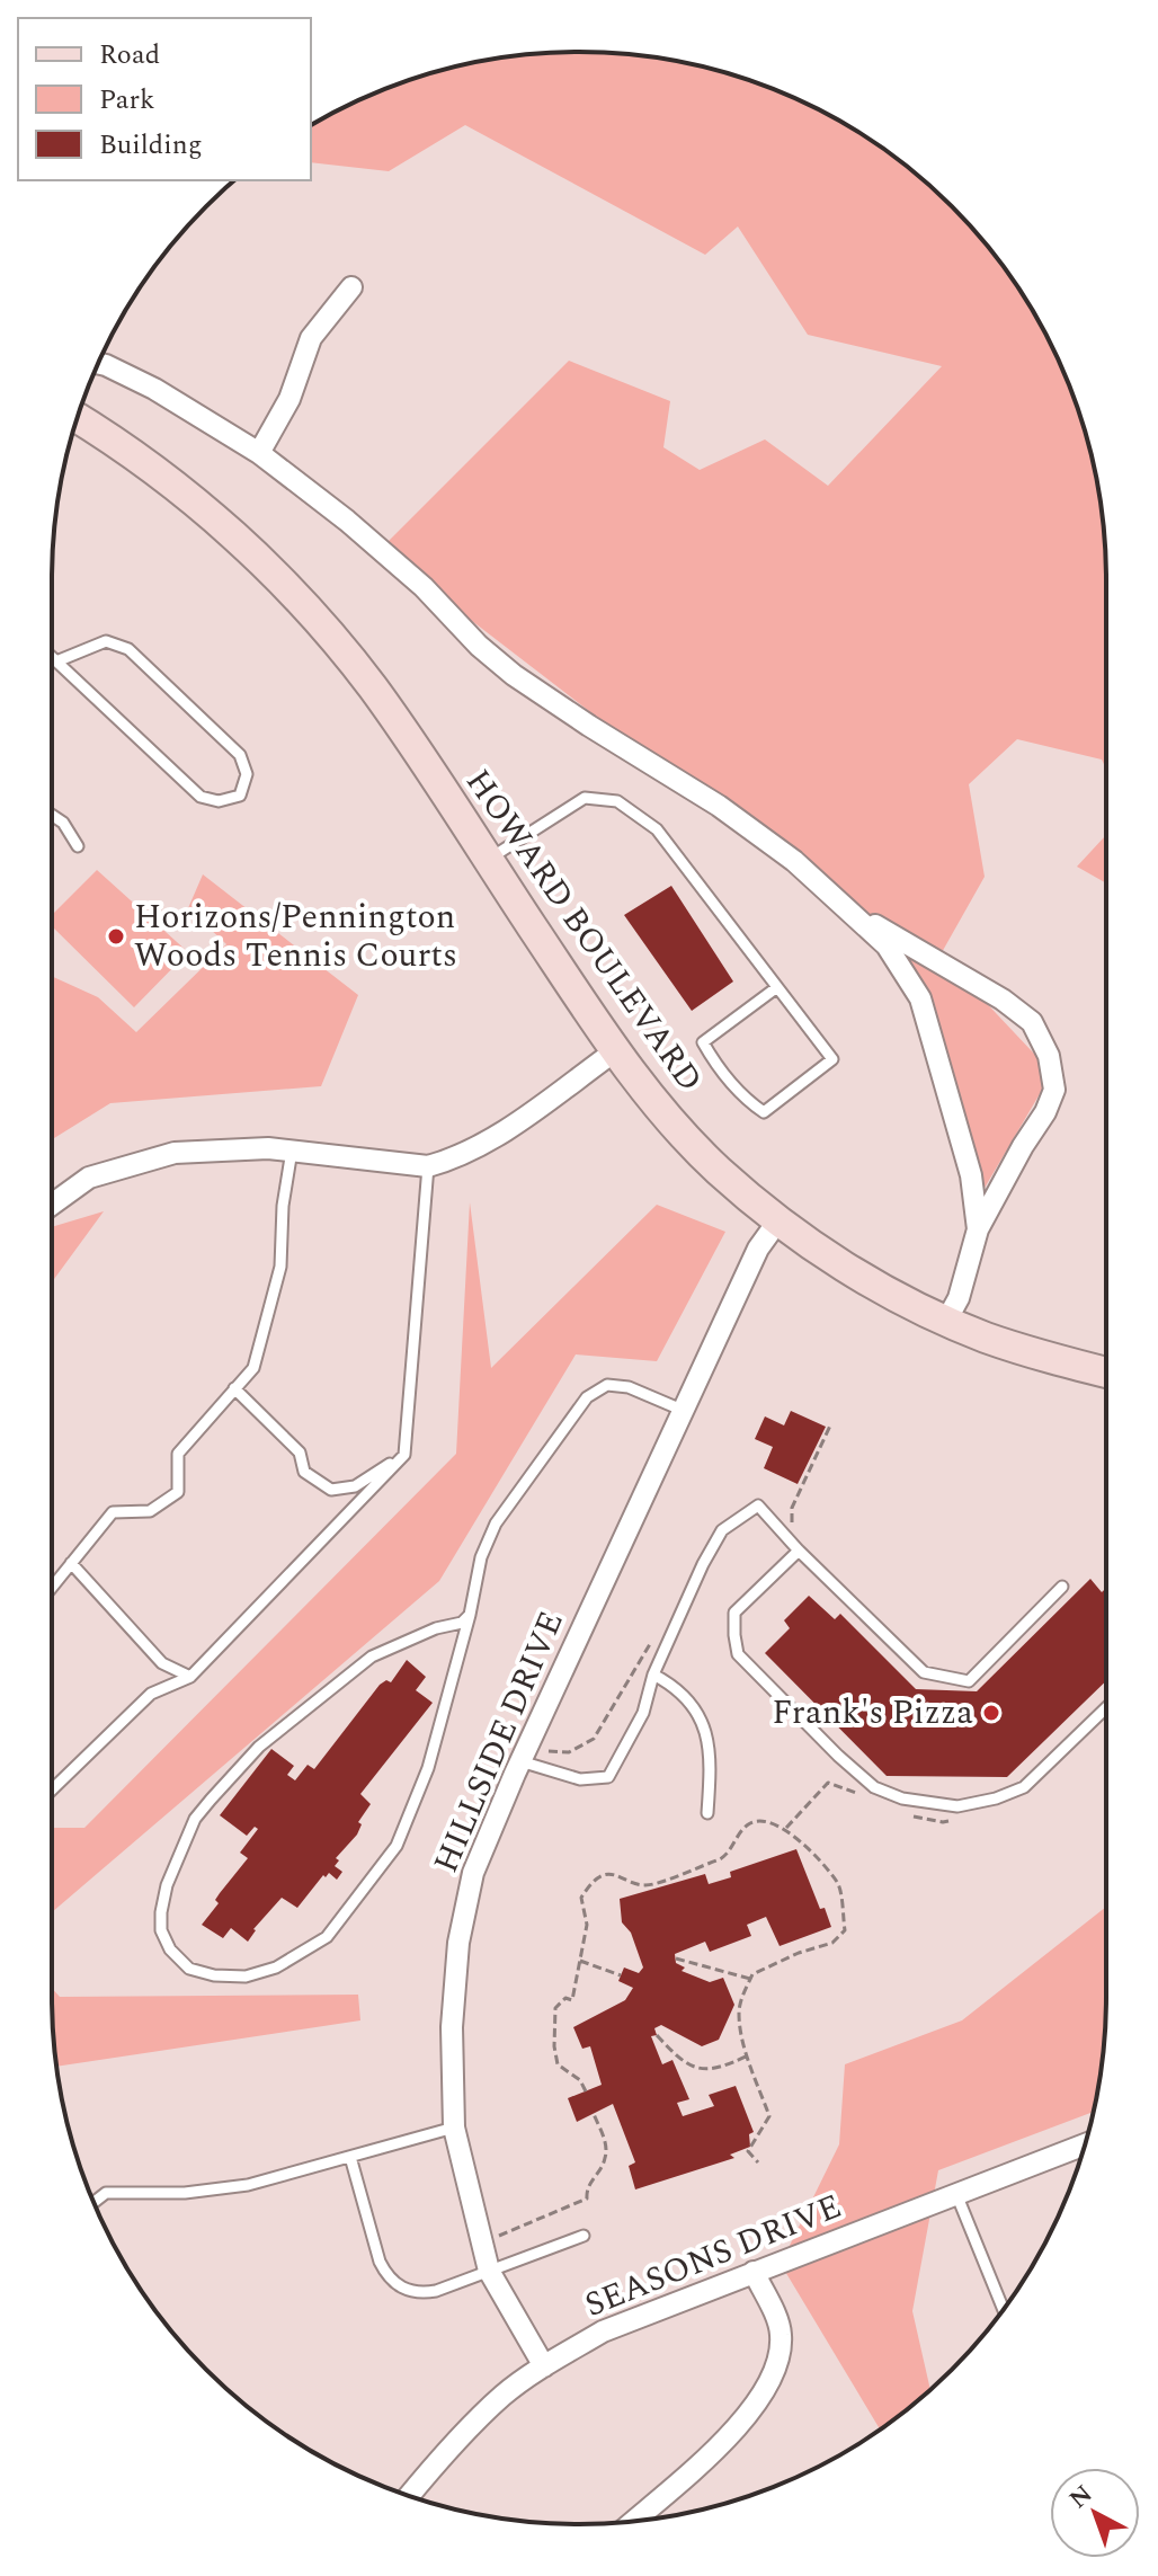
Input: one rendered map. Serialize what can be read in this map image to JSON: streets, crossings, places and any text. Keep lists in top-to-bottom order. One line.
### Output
{"streets":{"main road":["HOWARD BOULEVARD"],"street":["HILLSIDE DRIVE","SEASONS DRIVE"]},"crossings":[["HOWARD BOULEVARD","HILLSIDE DRIVE"],["HILLSIDE DRIVE","SEASONS DRIVE"]],"places":["Horizons/Pennington Woods Tennis Courts","Frank's Pizza"],"legend":["Road","Park","Building"],"north":"top left"}
